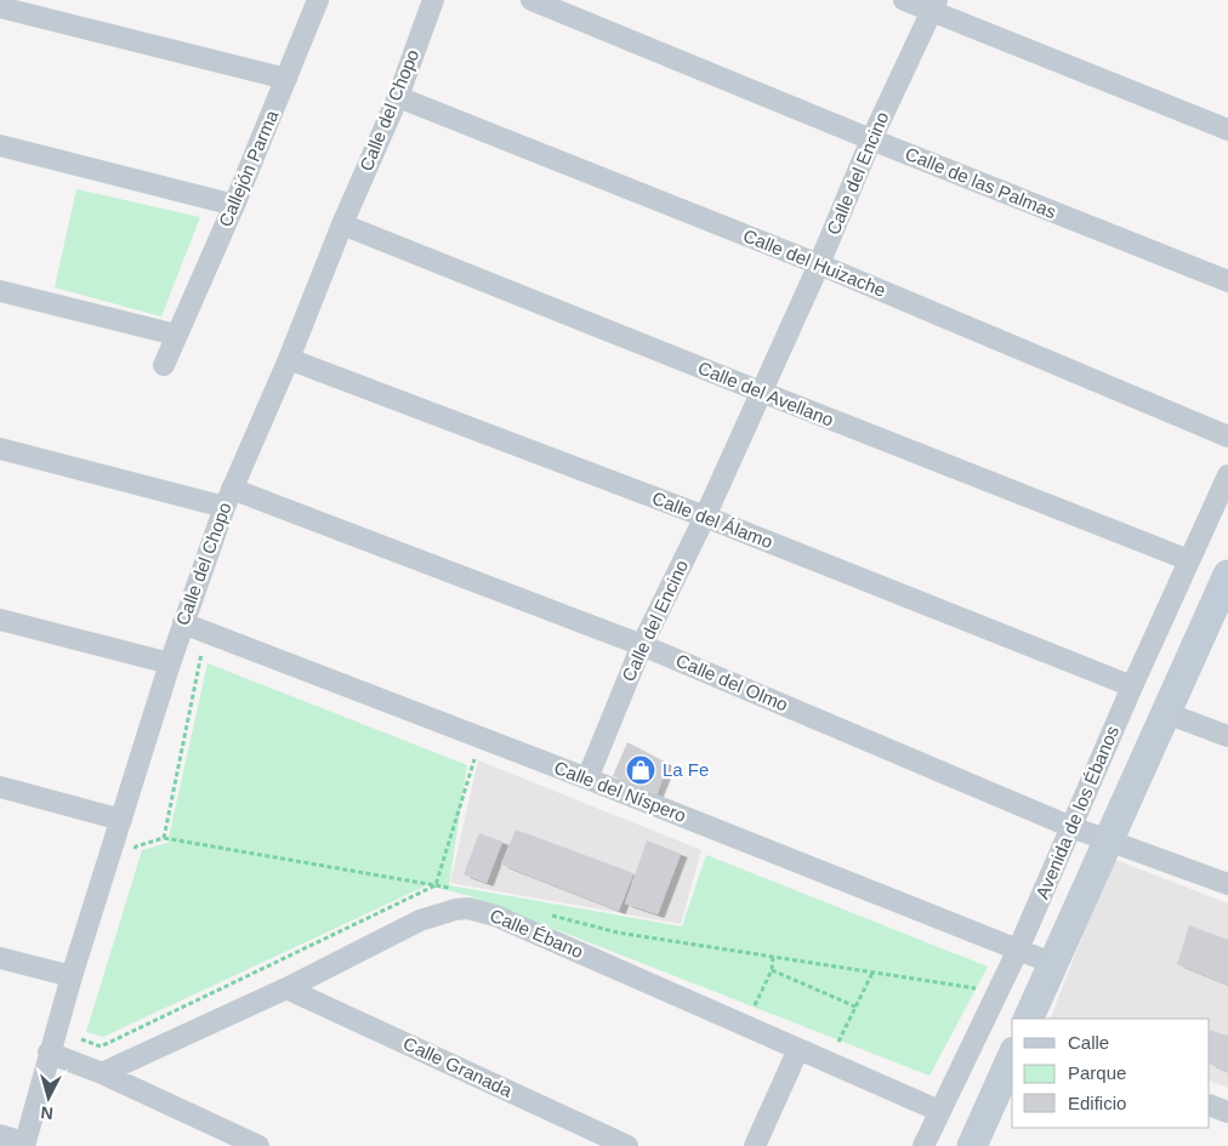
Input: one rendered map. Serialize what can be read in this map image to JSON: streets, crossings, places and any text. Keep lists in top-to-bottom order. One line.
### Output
{"streets":{"street":["Calle del Chopo","Callejón Parma","Calle del Encino","Calle de las Palmas","Calle del Huizache","Calle del Avellano","Calle del Álamo","Calle del Olmo","Calle del Níspero","Avenida de los Ébanos","Calle Ébano","Calle Granada"]},"crossings":[["Calle del Chopo","Calle del Huizache"],["Calle del Chopo","Calle del Avellano"],["Calle del Chopo","Calle del Álamo"],["Calle del Chopo","Calle del Olmo"],["Calle del Chopo","Calle del Níspero"],["Calle del Encino","Calle de las Palmas"],["Calle del Encino","Calle del Huizache"],["Calle del Encino","Calle del Avellano"],["Calle del Encino","Calle del Álamo"],["Calle del Encino","Calle del Olmo"],["Calle del Encino","Calle del Níspero"],["Calle del Avellano","Avenida de los Ébanos"],["Calle del Álamo","Avenida de los Ébanos"],["Calle del Olmo","Avenida de los Ébanos"],["Calle del Níspero","Avenida de los Ébanos"],["Avenida de los Ébanos","Calle Ébano"],["Calle Ébano","Calle Granada"]],"places":{"shop":["La Fe"]},"legend":["Calle","Parque","Edificio"],"north":"bottom"}
